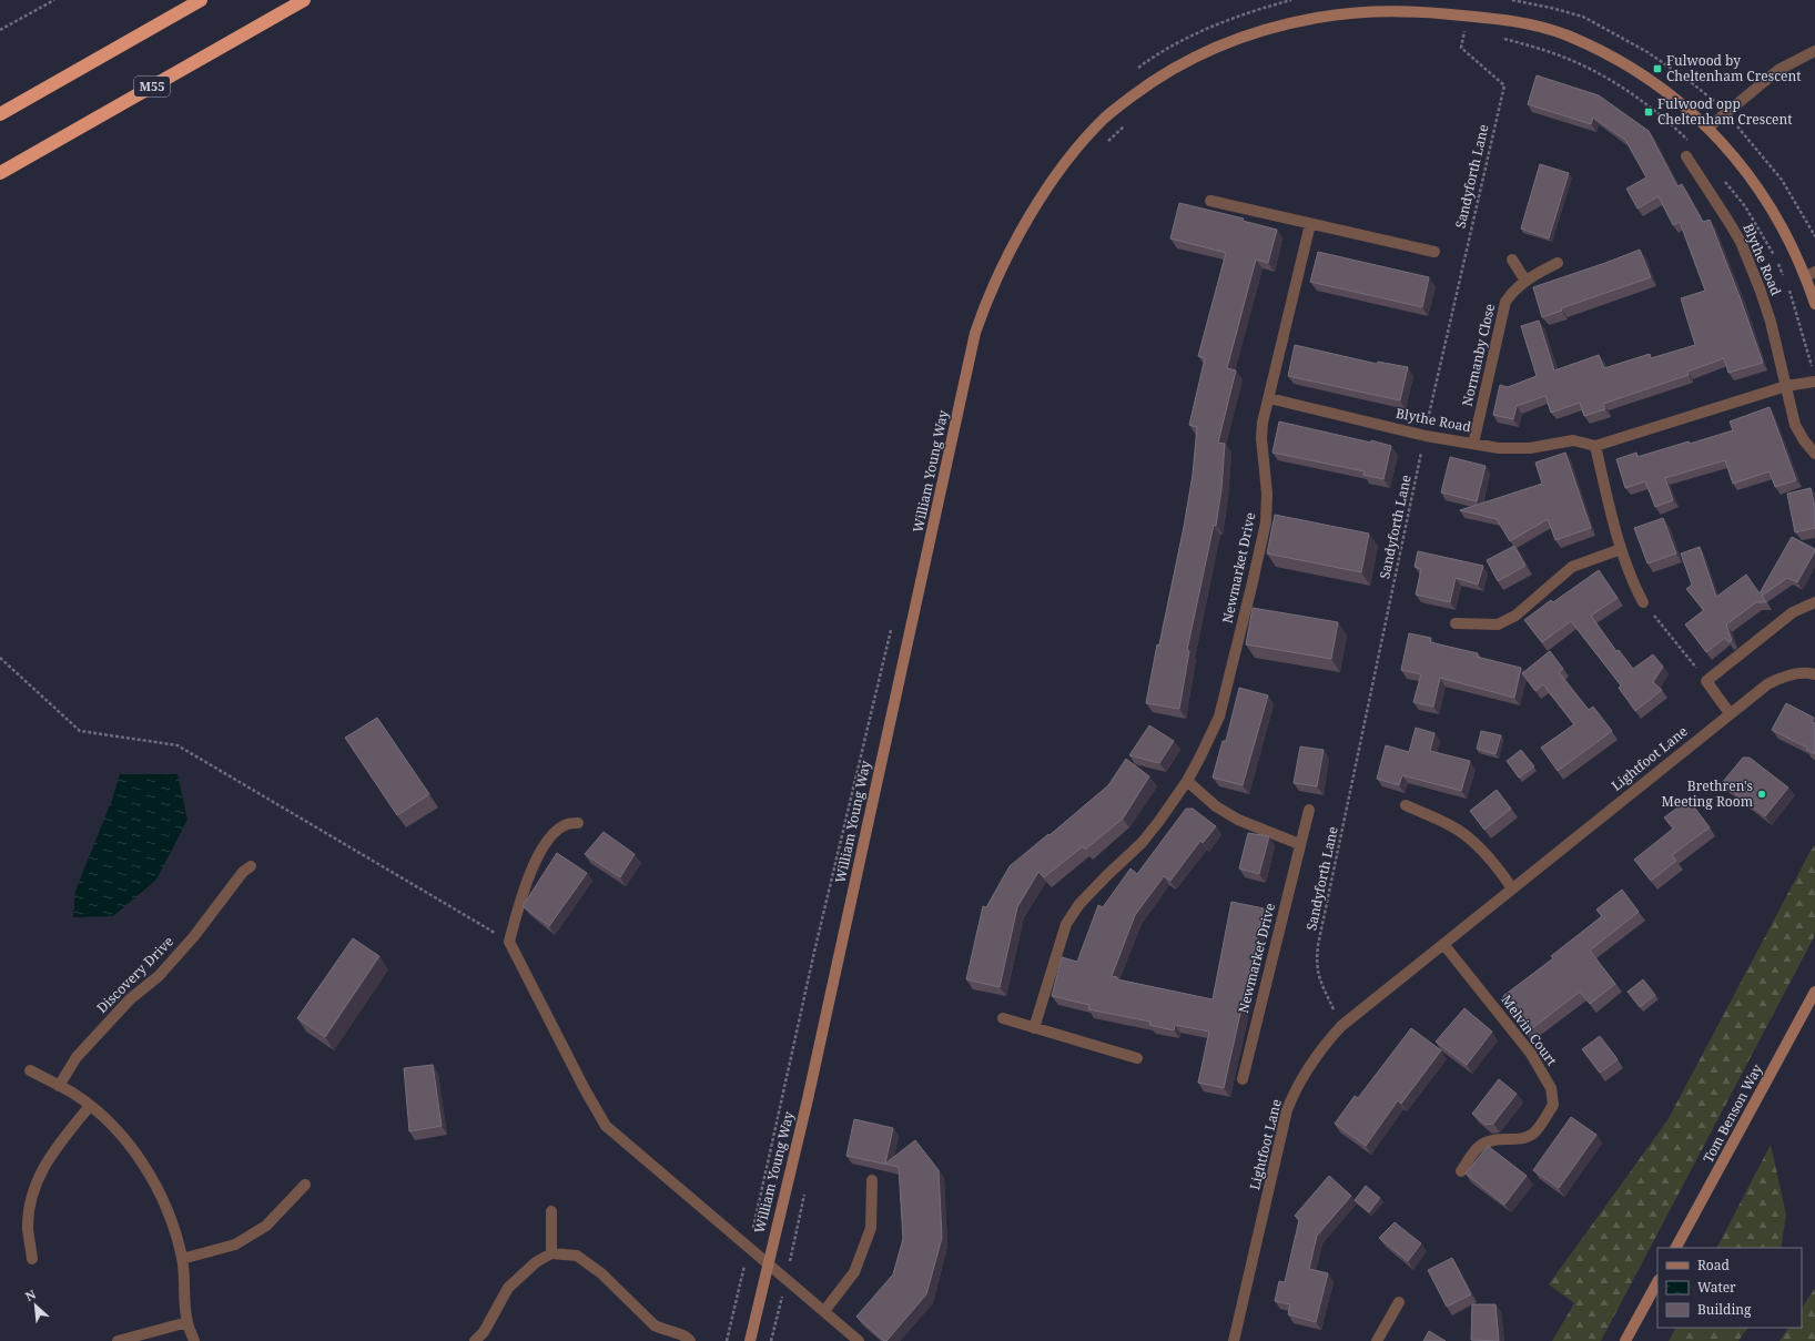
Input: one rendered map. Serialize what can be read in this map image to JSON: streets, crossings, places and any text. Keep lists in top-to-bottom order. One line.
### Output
{"streets":{"highway":["M55"],"main road":["William Young Way","Tom Benson Way"],"street":["Blythe Road","Normanby Close","Newmarket Drive","Lightfoot Lane","Discovery Drive","Melvin Court"],"path":["Sandyforth Lane"]},"crossings":[["Sandyforth Lane","Blythe Road"],["Sandyforth Lane","Lightfoot Lane"],["Blythe Road","Normanby Close"],["Blythe Road","Newmarket Drive"],["Lightfoot Lane","Melvin Court"]],"places":{"transit":["Fulwood by Cheltenham Crescent","Fulwood opp Cheltenham Crescent"],"other":["Brethren's Meeting Room"]},"legend":["Road","Water","Building"],"north":"top left"}
